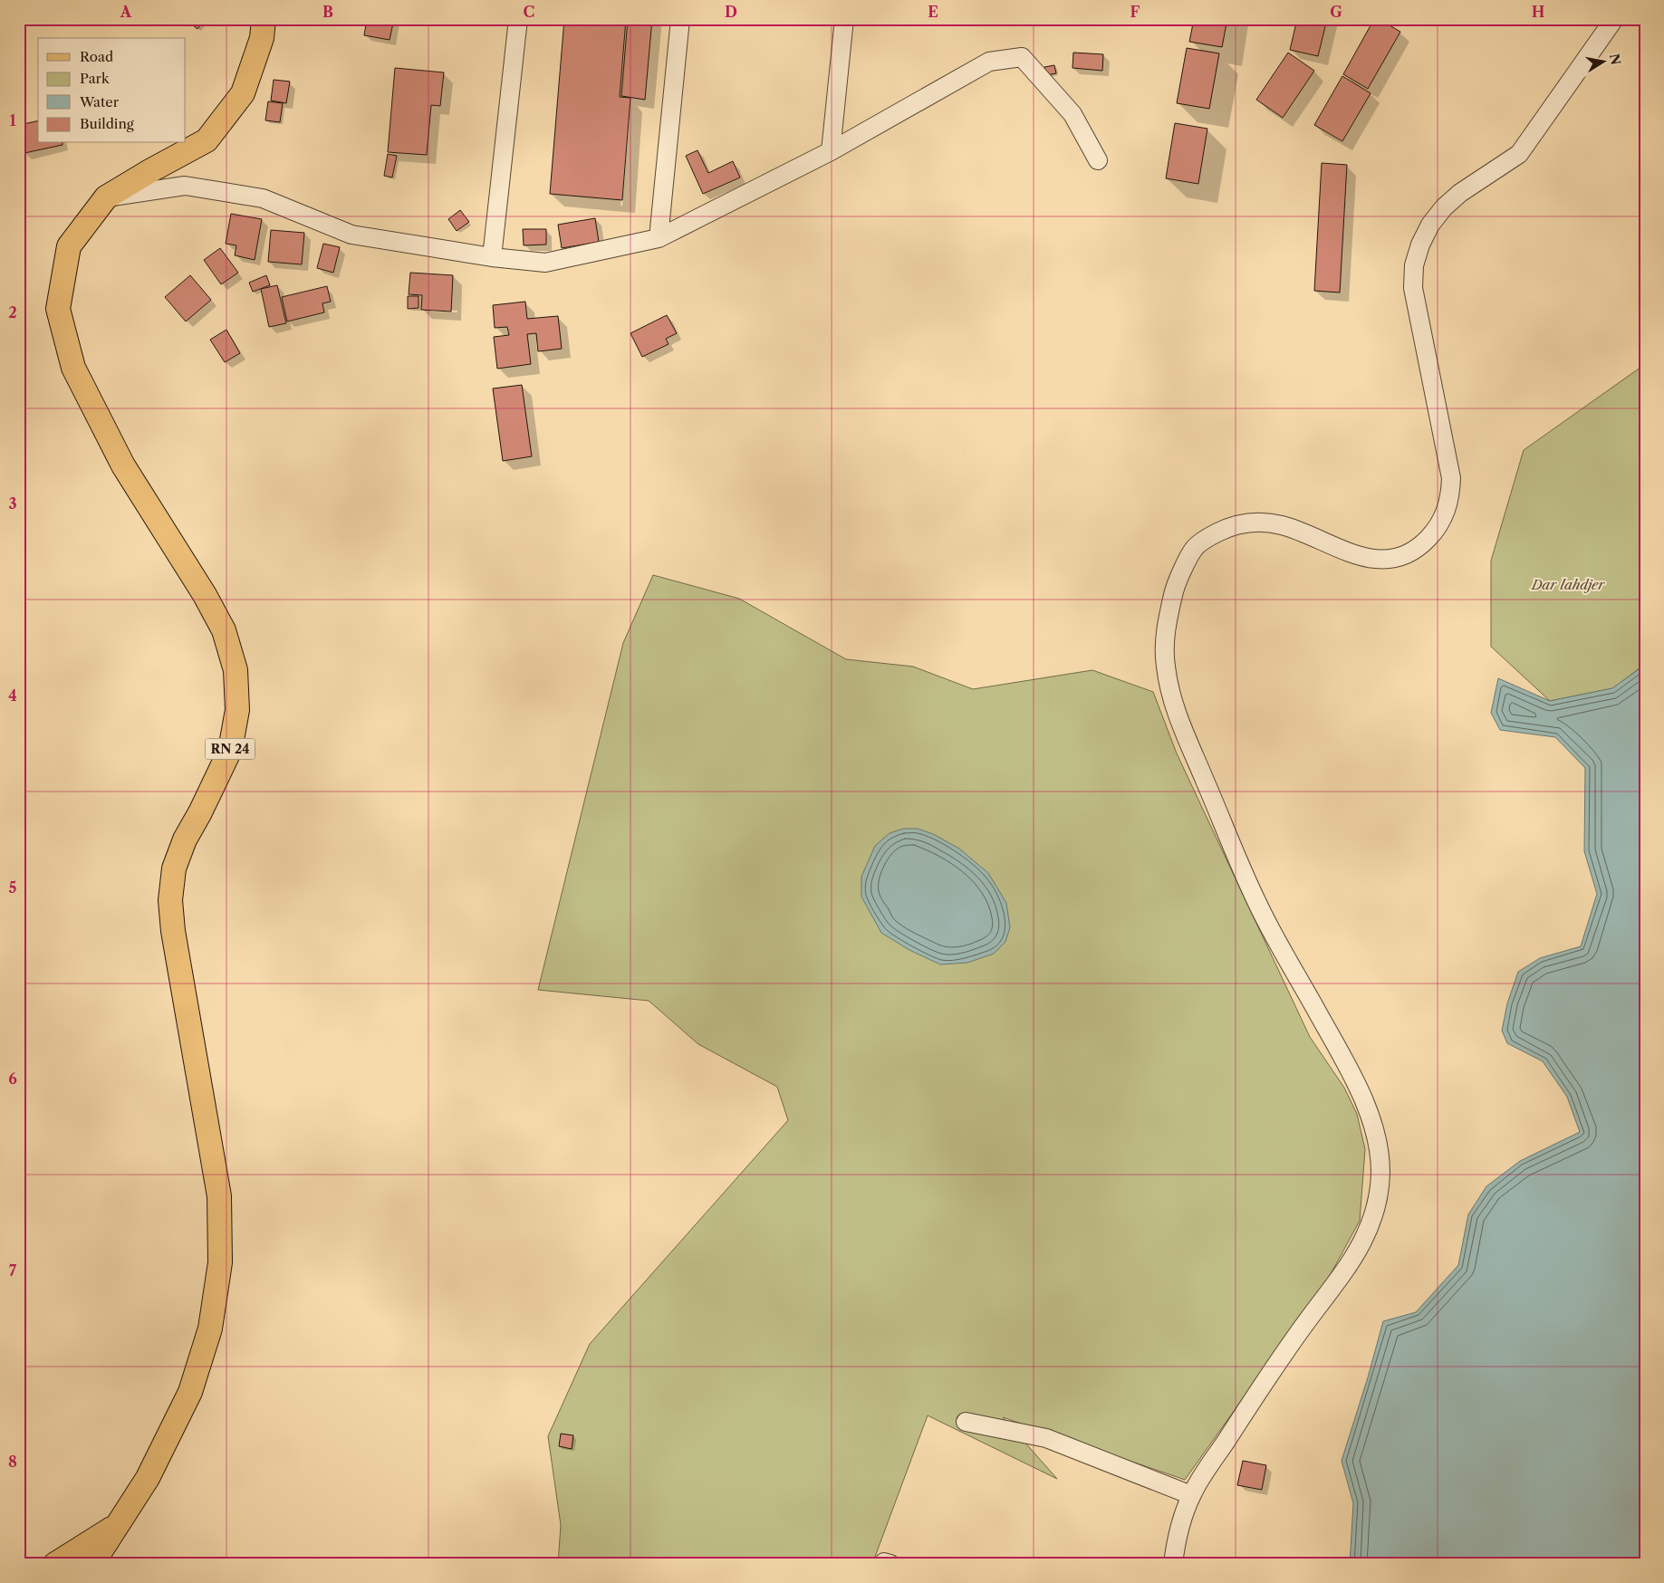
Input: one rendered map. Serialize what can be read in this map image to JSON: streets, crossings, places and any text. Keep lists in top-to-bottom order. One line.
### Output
{"streets":{"main road":["RN 24"]},"parks":["Dar lahdjer"],"legend":["Road","Park","Water","Building"],"north":"right","grid":{"columns":["A","B","C","D","E","F","G","H"],"rows":["1","2","3","4","5","6","7","8"]}}
